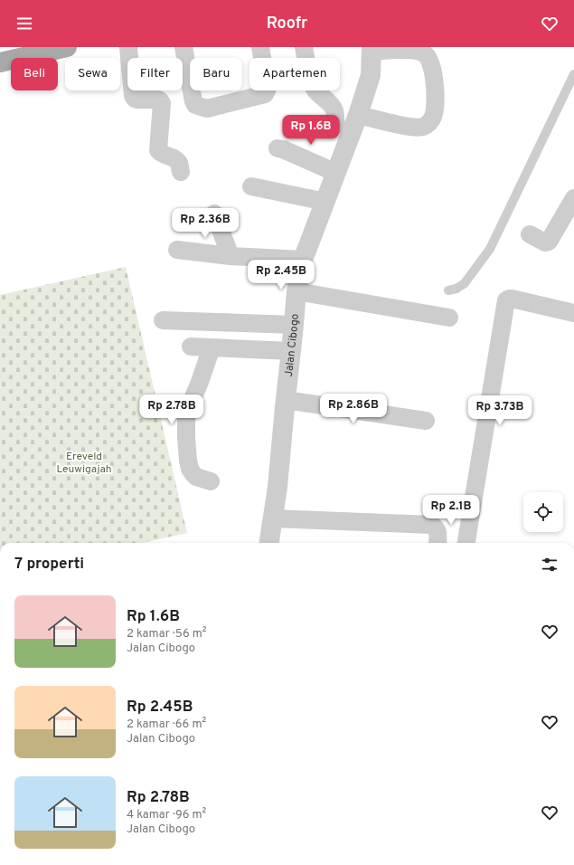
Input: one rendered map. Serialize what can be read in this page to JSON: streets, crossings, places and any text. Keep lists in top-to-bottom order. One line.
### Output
{"streets":{"street":["Jalan Cibogo"]},"parks":["Ereveld Leuwigajah"],"page":{"header":"Roofr","chip":["Beli","Sewa","Filter","Baru","Apartemen"],"price":["Rp 1.6B","Rp 2.36B","Rp 2.45B","Rp 2.86B","Rp 2.78B","Rp 3.73B","Rp 2.1B"],"heading":"7 properti","list":[{"name":"Rp 1.6B","note":"2 kamar · 56 m² · Jalan Cibogo"},{"name":"Rp 2.45B","note":"2 kamar · 66 m² · Jalan Cibogo"},{"name":"Rp 2.78B","note":"4 kamar · 96 m² · Jalan Cibogo"}]}}
